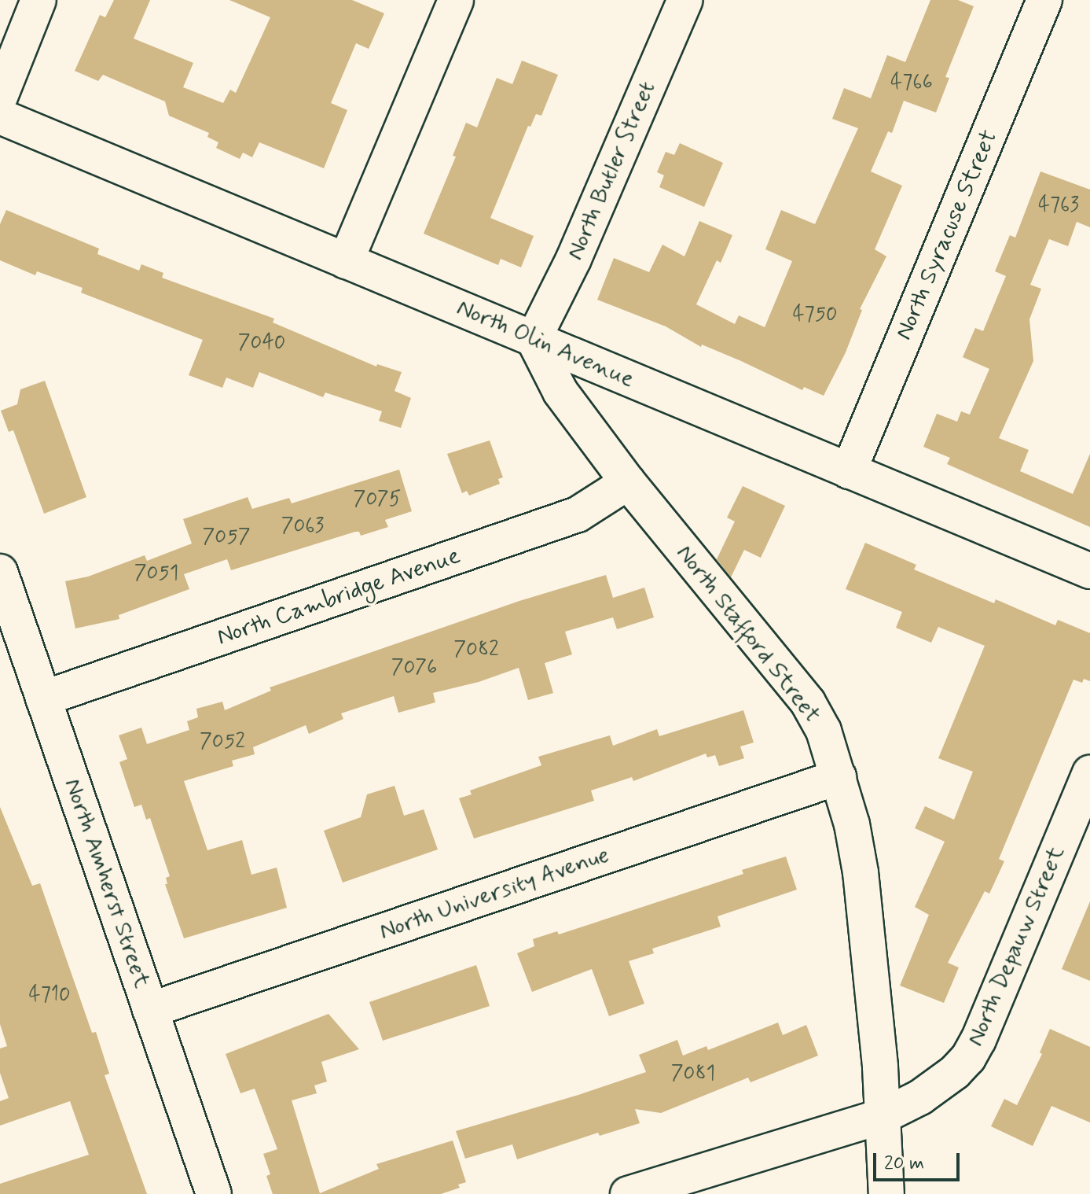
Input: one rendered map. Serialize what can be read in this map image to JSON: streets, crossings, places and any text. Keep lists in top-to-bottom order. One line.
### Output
{"streets":{"street":["North Butler Street","North Syracuse Street","North Olin Avenue","North Cambridge Avenue","North Stafford Street","North Amherst Street","North University Avenue","North Depauw Street"]},"crossings":[["North Butler Street","North Olin Avenue"],["North Butler Street","North Stafford Street"],["North Syracuse Street","North Olin Avenue"],["North Olin Avenue","North Stafford Street"],["North Cambridge Avenue","North Stafford Street"],["North Cambridge Avenue","North Amherst Street"],["North Stafford Street","North University Avenue"],["North Stafford Street","North Depauw Street"],["North Amherst Street","North University Avenue"]],"house_numbers":["4766","4763","4750","7040","7075","7063","7057","7051","7082","7076","7052","4710","7081"],"scale_bar":"20 m"}
